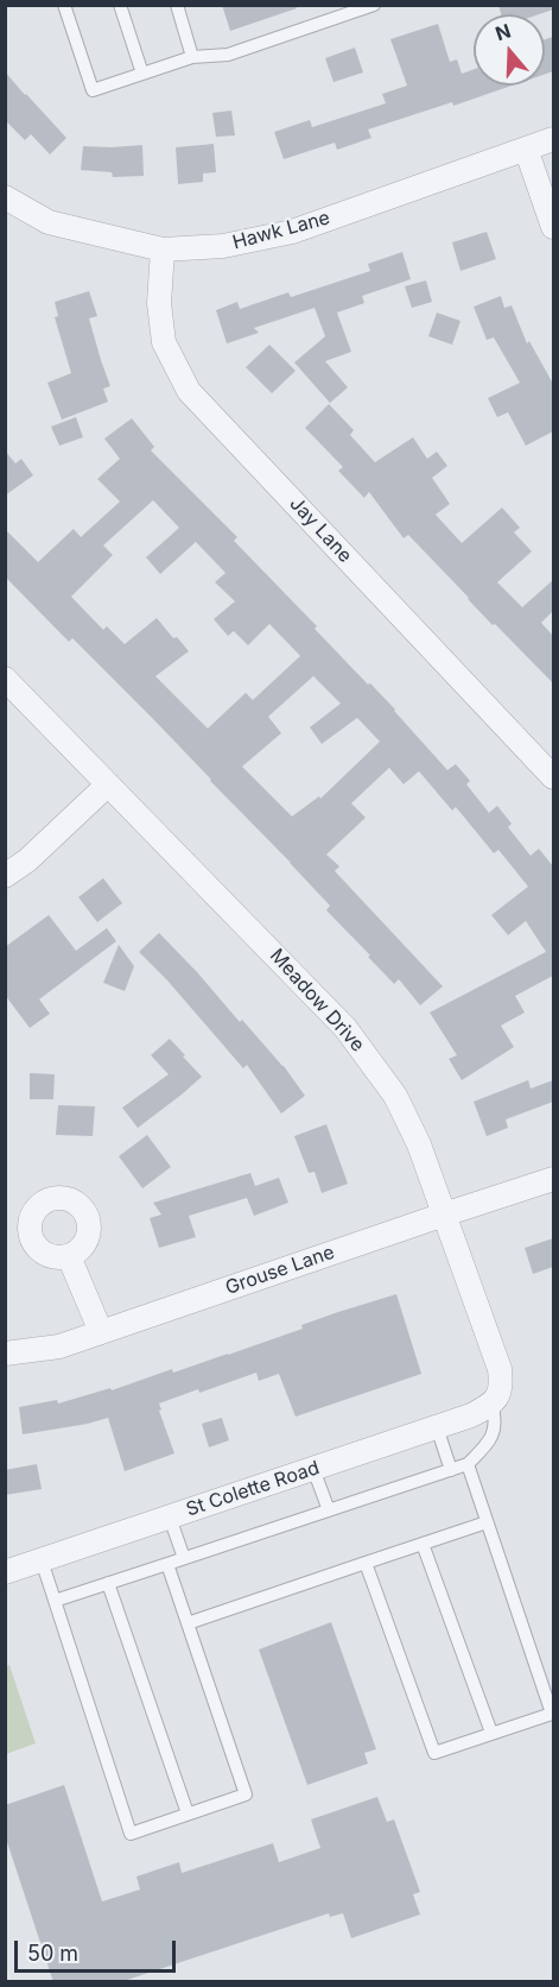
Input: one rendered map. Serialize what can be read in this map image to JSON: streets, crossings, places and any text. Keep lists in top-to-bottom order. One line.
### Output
{"streets":{"street":["Hawk Lane","Jay Lane","Meadow Drive","Grouse Lane","St Colette Road"]},"crossings":[["Hawk Lane","Jay Lane"],["Meadow Drive","Grouse Lane"],["Meadow Drive","St Colette Road"]],"scale_bar":"50 m","north":"top"}
